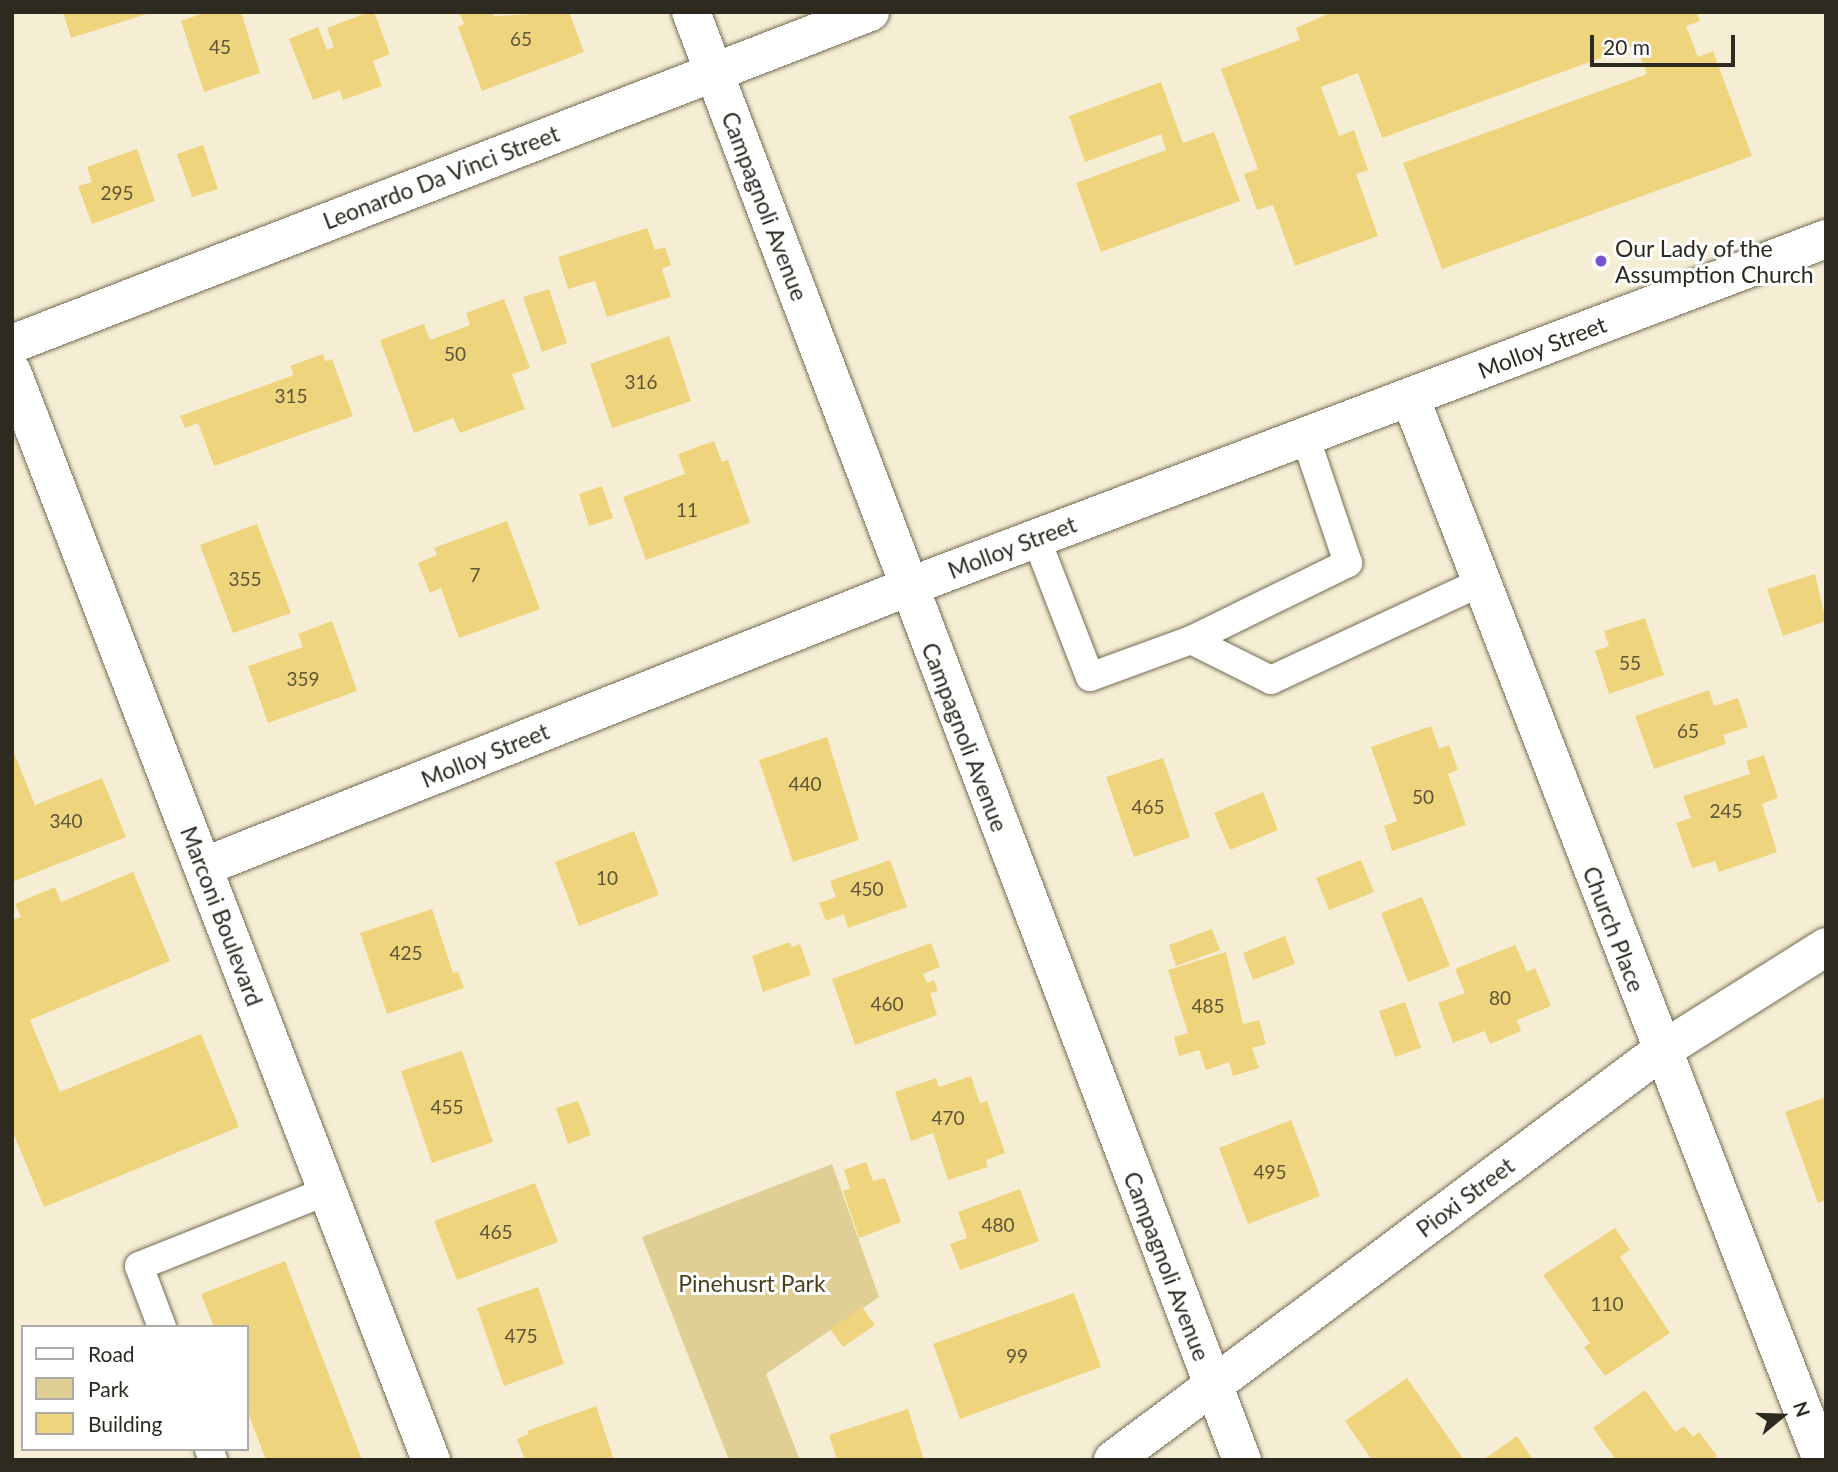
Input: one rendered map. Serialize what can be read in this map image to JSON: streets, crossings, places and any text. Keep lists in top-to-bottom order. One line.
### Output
{"streets":{"street":["Leonardo Da Vinci Street","Campagnoli Avenue","Molloy Street","Marconi Boulevard","Church Place","Pioxi Street"]},"crossings":[["Leonardo Da Vinci Street","Campagnoli Avenue"],["Campagnoli Avenue","Molloy Street"],["Campagnoli Avenue","Pioxi Street"],["Molloy Street","Marconi Boulevard"],["Molloy Street","Church Place"],["Church Place","Pioxi Street"]],"parks":["Pinehusrt Park"],"places":["Our Lady of the Assumption Church"],"house_numbers":["65","45","295","50","316","315","11","7","355","55","359","65","440","50","465","245","340","10","450","425","80","460","485","455","470","495","480","465","110","475","99"],"legend":["Road","Park","Building"],"scale_bar":"20 m","north":"right"}
